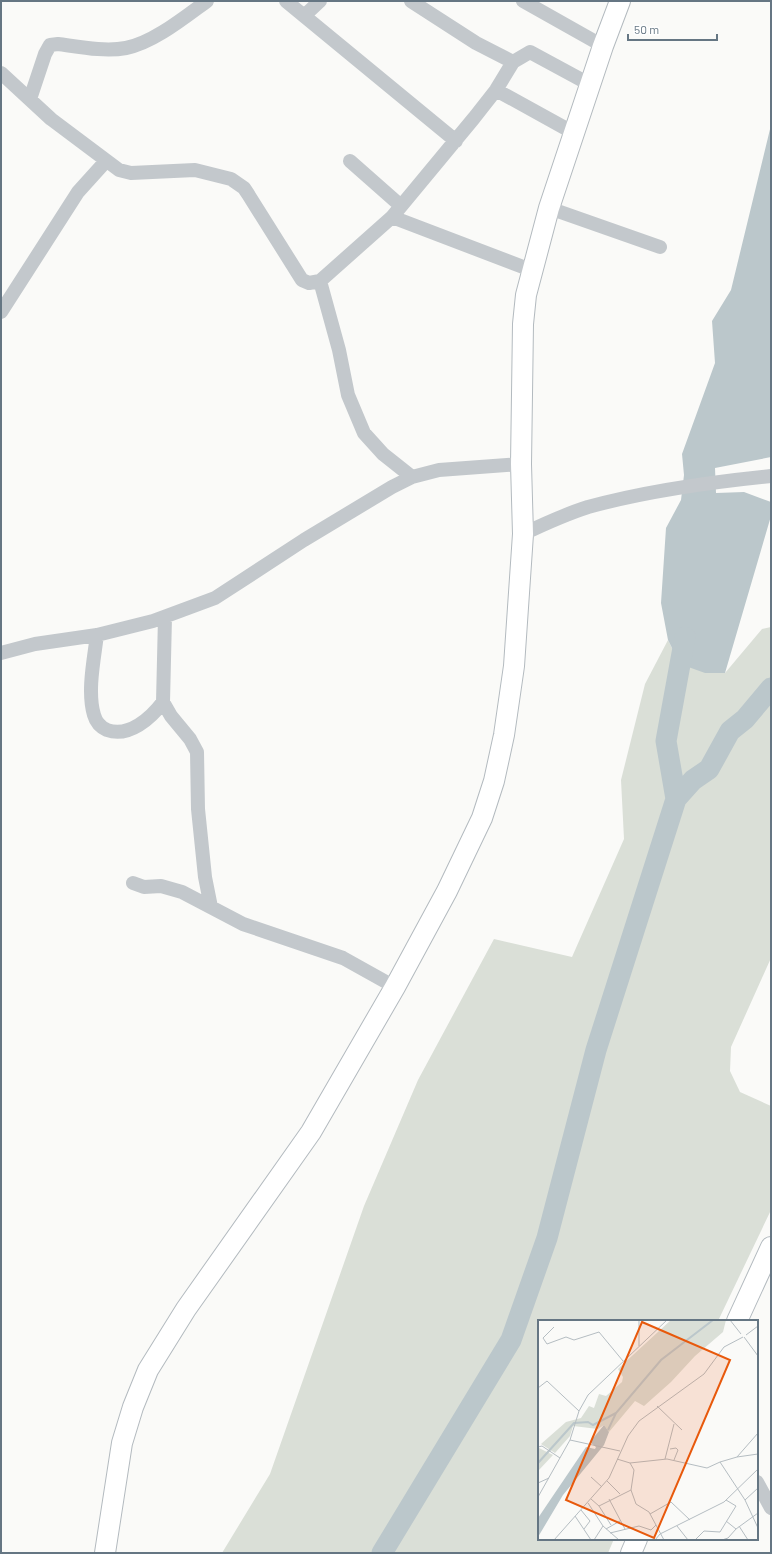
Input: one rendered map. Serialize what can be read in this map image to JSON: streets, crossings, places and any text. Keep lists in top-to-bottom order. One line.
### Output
{"scale_bar":"50 m"}
